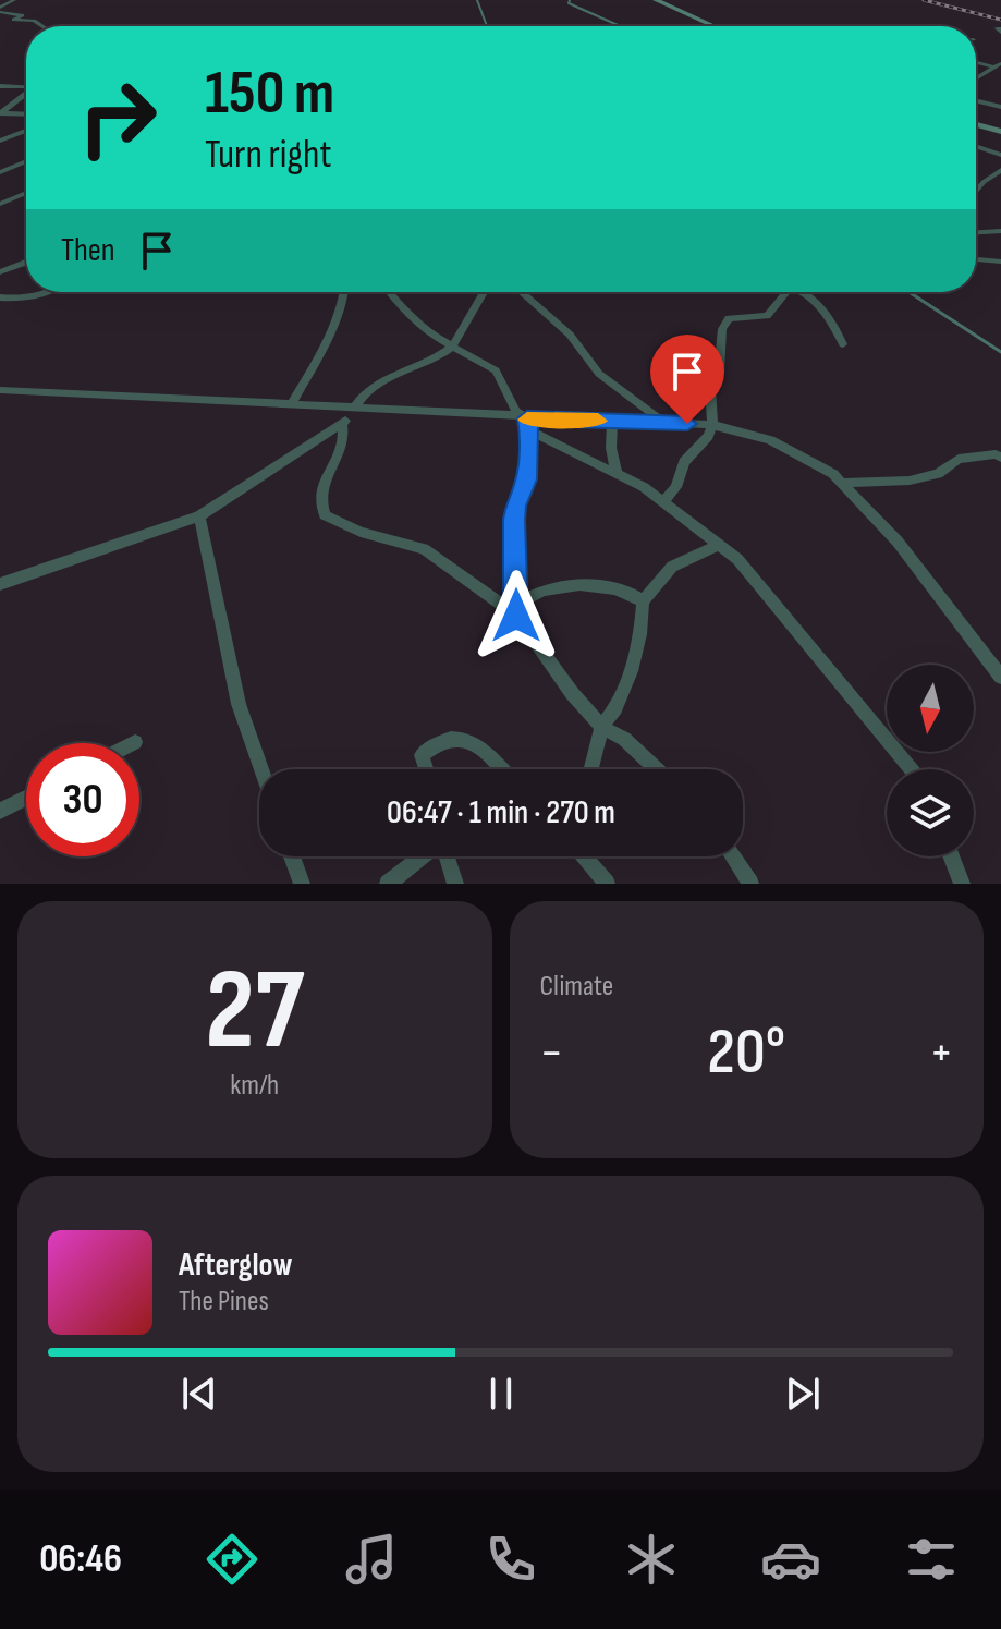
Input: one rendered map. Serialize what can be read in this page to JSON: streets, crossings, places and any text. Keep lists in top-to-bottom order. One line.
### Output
{"north":"bottom","page":{"turn":["150 m","Turn right"],"then":"Then","limit":"30","trip":"06:47 · 1 min · 270 m","tile":[["27","km/h"],"Climate"],"heat":["−","20°","+"],"song":["Afterglow","The Pines"],"tabs":"06:46"}}
